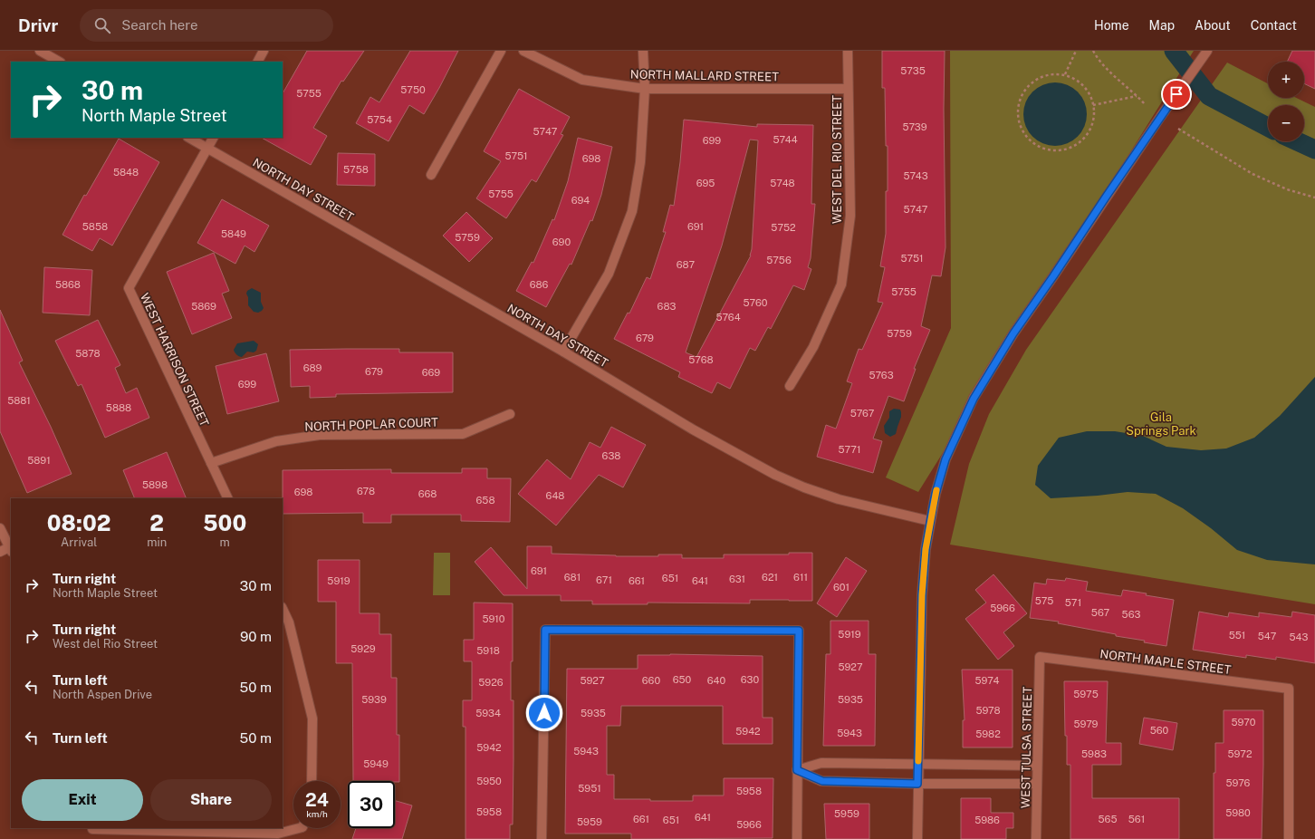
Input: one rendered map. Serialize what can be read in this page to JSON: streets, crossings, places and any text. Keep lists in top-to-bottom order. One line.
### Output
{"streets":{"street":["NORTH MALLARD STREET","WEST DEL RIO STREET","NORTH DAY STREET","WEST HARRISON STREET","NORTH POPLAR COURT","NORTH MAPLE STREET","WEST TULSA STREET"]},"crossings":[["NORTH MALLARD STREET","WEST DEL RIO STREET"],["NORTH DAY STREET","WEST HARRISON STREET"],["WEST HARRISON STREET","NORTH POPLAR COURT"],["NORTH MAPLE STREET","WEST TULSA STREET"]],"parks":["Gila Springs Park"],"house_numbers":["5735","5750","5755","5754","5739","5747","5744","699","5751","698","5758","5848","5743","695","5748","5755","694","5747","5858","691","5752","5849","5759","690","5751","5756","687","5868","686","5755","5760","5869","683","5764","5759","679","5878","5768","689","679","669","5763","699","5881","5888","5767","5771","638","5891","5898","678","698","668","648","658","691","681","621","611","651","631","671","5919","661","641","601","575","571","5966","567","563","5910","5919","551","547","543","5929","5918","5927","650","630","5927","660","640","5974","5926","5975","5939","5935","5978","5934","5935","5970","5979","560","5942","5943","5982","5942","5943","5983","5972","5949","5950","5976","5951","5958","5958","5980","5959","641","661","565","561","651","5986","5959","5966"],"page":{"header":"Drivr","search":"Search here","nav":["Home","Map","About","Contact"],"map_buttons":["+","−"],"turn":["30 m","North Maple Street"],"eta":["08:02","Arrival","2","min","500","m"],"list":[{"name":"Turn right","note":"North Maple Street","value":"30 m"},{"name":"Turn right","note":"West del Rio Street","value":"90 m"},{"name":"Turn left","note":"North Aspen Drive","value":"50 m"},{"name":"Turn left","value":"50 m"}],"buttons":["Exit","Share"],"speed":"24 km/h","limit":"30"}}
